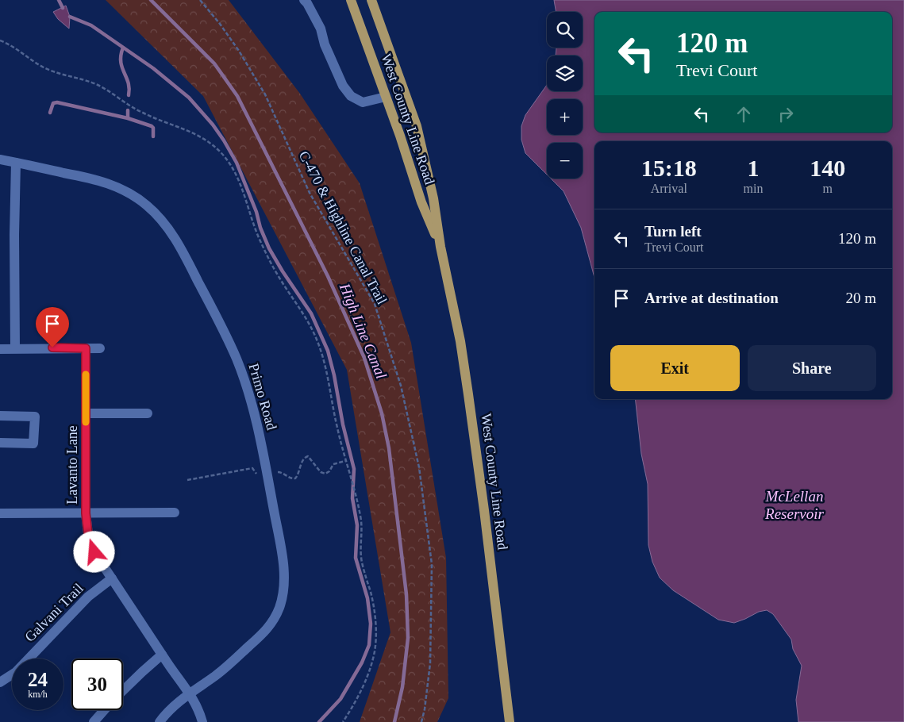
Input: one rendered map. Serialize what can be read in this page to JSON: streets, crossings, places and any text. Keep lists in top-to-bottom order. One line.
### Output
{"streets":{"main road":["West County Line Road"],"street":["Primo Road","Lavanto Lane","Galvani Trail"],"path":["C-470 & Highline Canal Trail"]},"crossings":[["Primo Road","Lavanto Lane"],["Lavanto Lane","Galvani Trail"]],"water":["High Line Canal","McLellan Reservoir"],"page":{"map_buttons":["+","−"],"turn":["120 m","Trevi Court"],"eta":["15:18","Arrival","1","min","140","m"],"list":[{"name":"Turn left","note":"Trevi Court","value":"120 m"},{"name":"Arrive at destination","value":"20 m"}],"buttons":["Exit","Share"],"speed":"24 km/h","limit":"30"}}
